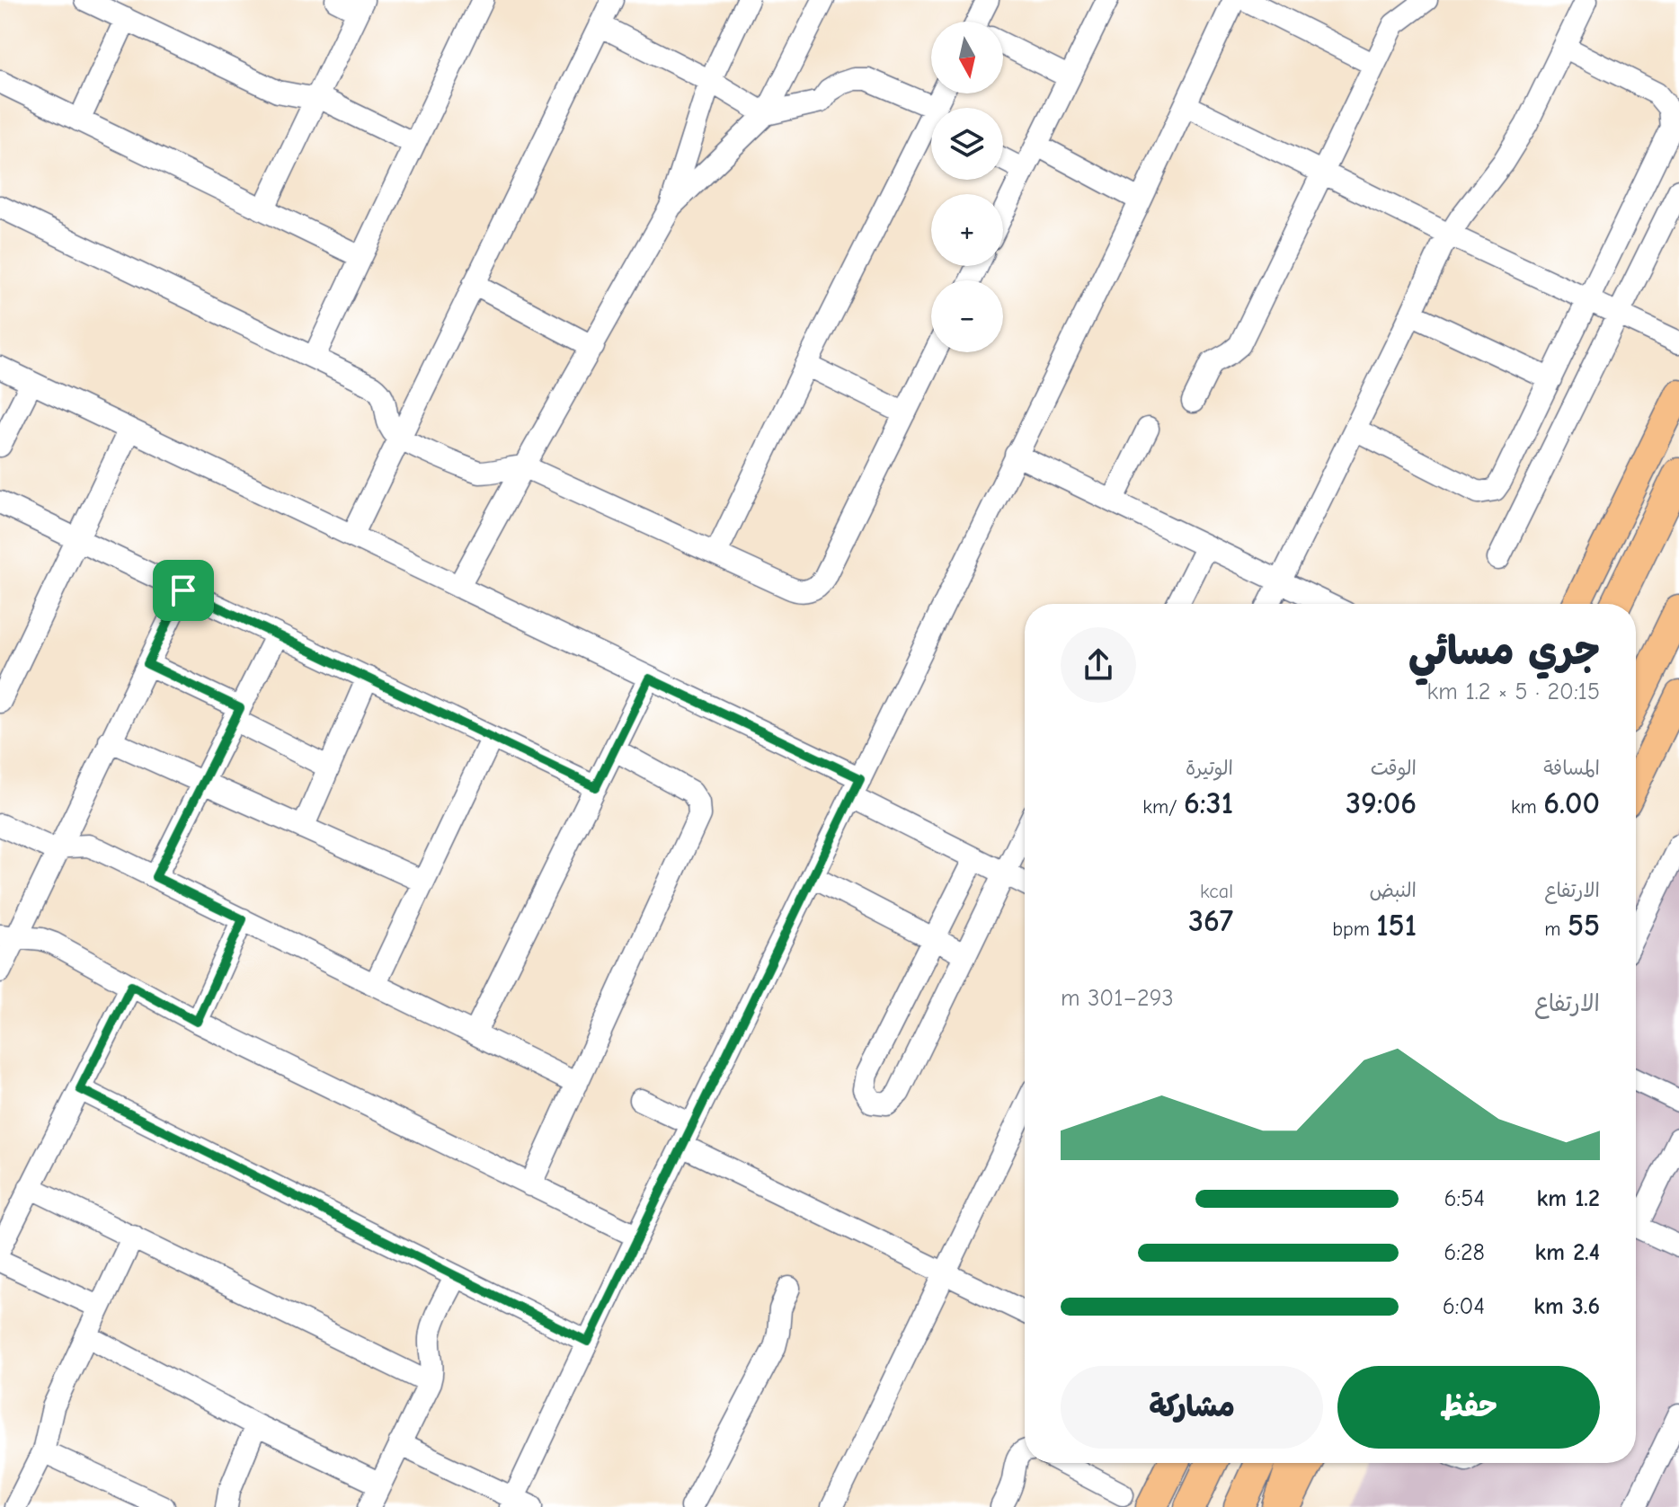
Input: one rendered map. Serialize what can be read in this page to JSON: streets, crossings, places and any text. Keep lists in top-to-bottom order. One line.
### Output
{"north":"bottom","page":{"map_buttons":["+","−"],"heading":["جري مسائي","20:15 · 5 × 1.2 km"],"stats":[["المسافة","6.00 km"],["الوقت","39:06"],["الوتيرة","6:31 /km"],["الارتفاع","55 m"],["النبض","151 bpm"],["kcal","367"]],"chart":["الارتفاع","293–301 m"],"list":[{"name":"1.2 km","note":"6:54"},{"name":"2.4 km","note":"6:28"},{"name":"3.6 km","note":"6:04"}],"buttons":["حفظ","مشاركة"]}}
